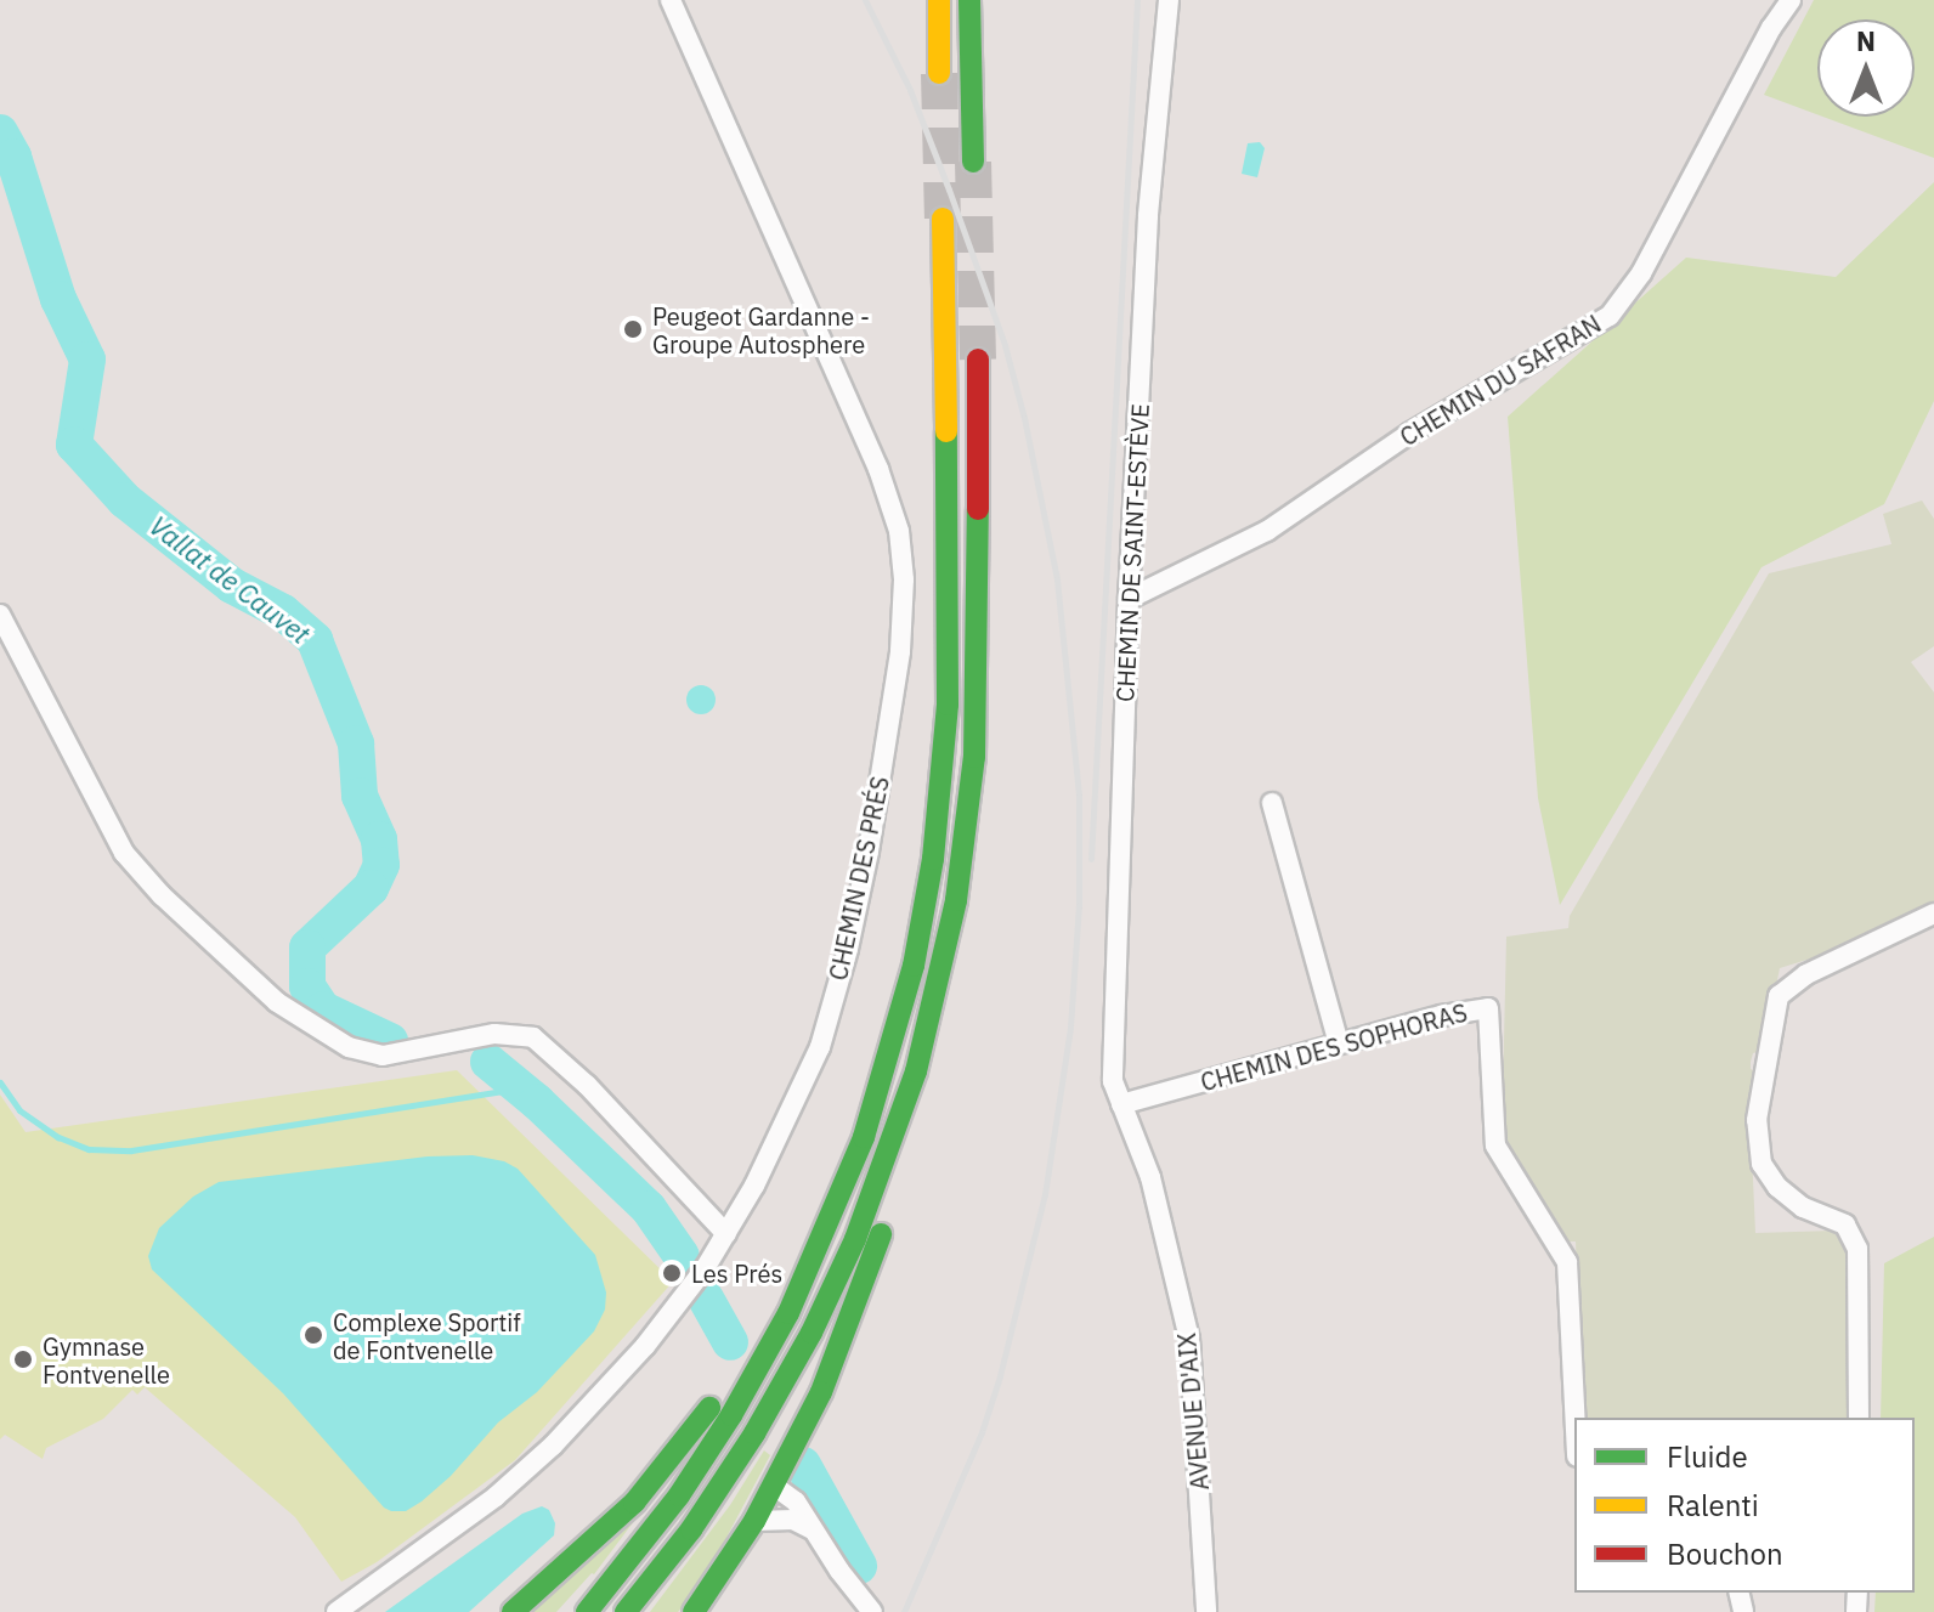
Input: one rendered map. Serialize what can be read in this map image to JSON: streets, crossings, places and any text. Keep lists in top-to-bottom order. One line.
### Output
{"streets":{"street":["CHEMIN DU SAFRAN","CHEMIN DE SAINT-ESTÈVE","CHEMIN DES PRÉS","CHEMIN DES SOPHORAS","AVENUE D'AIX"]},"crossings":[["CHEMIN DU SAFRAN","CHEMIN DE SAINT-ESTÈVE"],["CHEMIN DE SAINT-ESTÈVE","CHEMIN DES SOPHORAS"],["CHEMIN DE SAINT-ESTÈVE","AVENUE D'AIX"],["CHEMIN DES SOPHORAS","AVENUE D'AIX"]],"water":["Vallat de Cauvet"],"places":["Peugeot Gardanne - Groupe Autosphere","Les Prés","Complexe Sportif de Fontvenelle","Gymnase Fontvenelle"],"legend":["Fluide","Ralenti","Bouchon"],"north":"top"}
